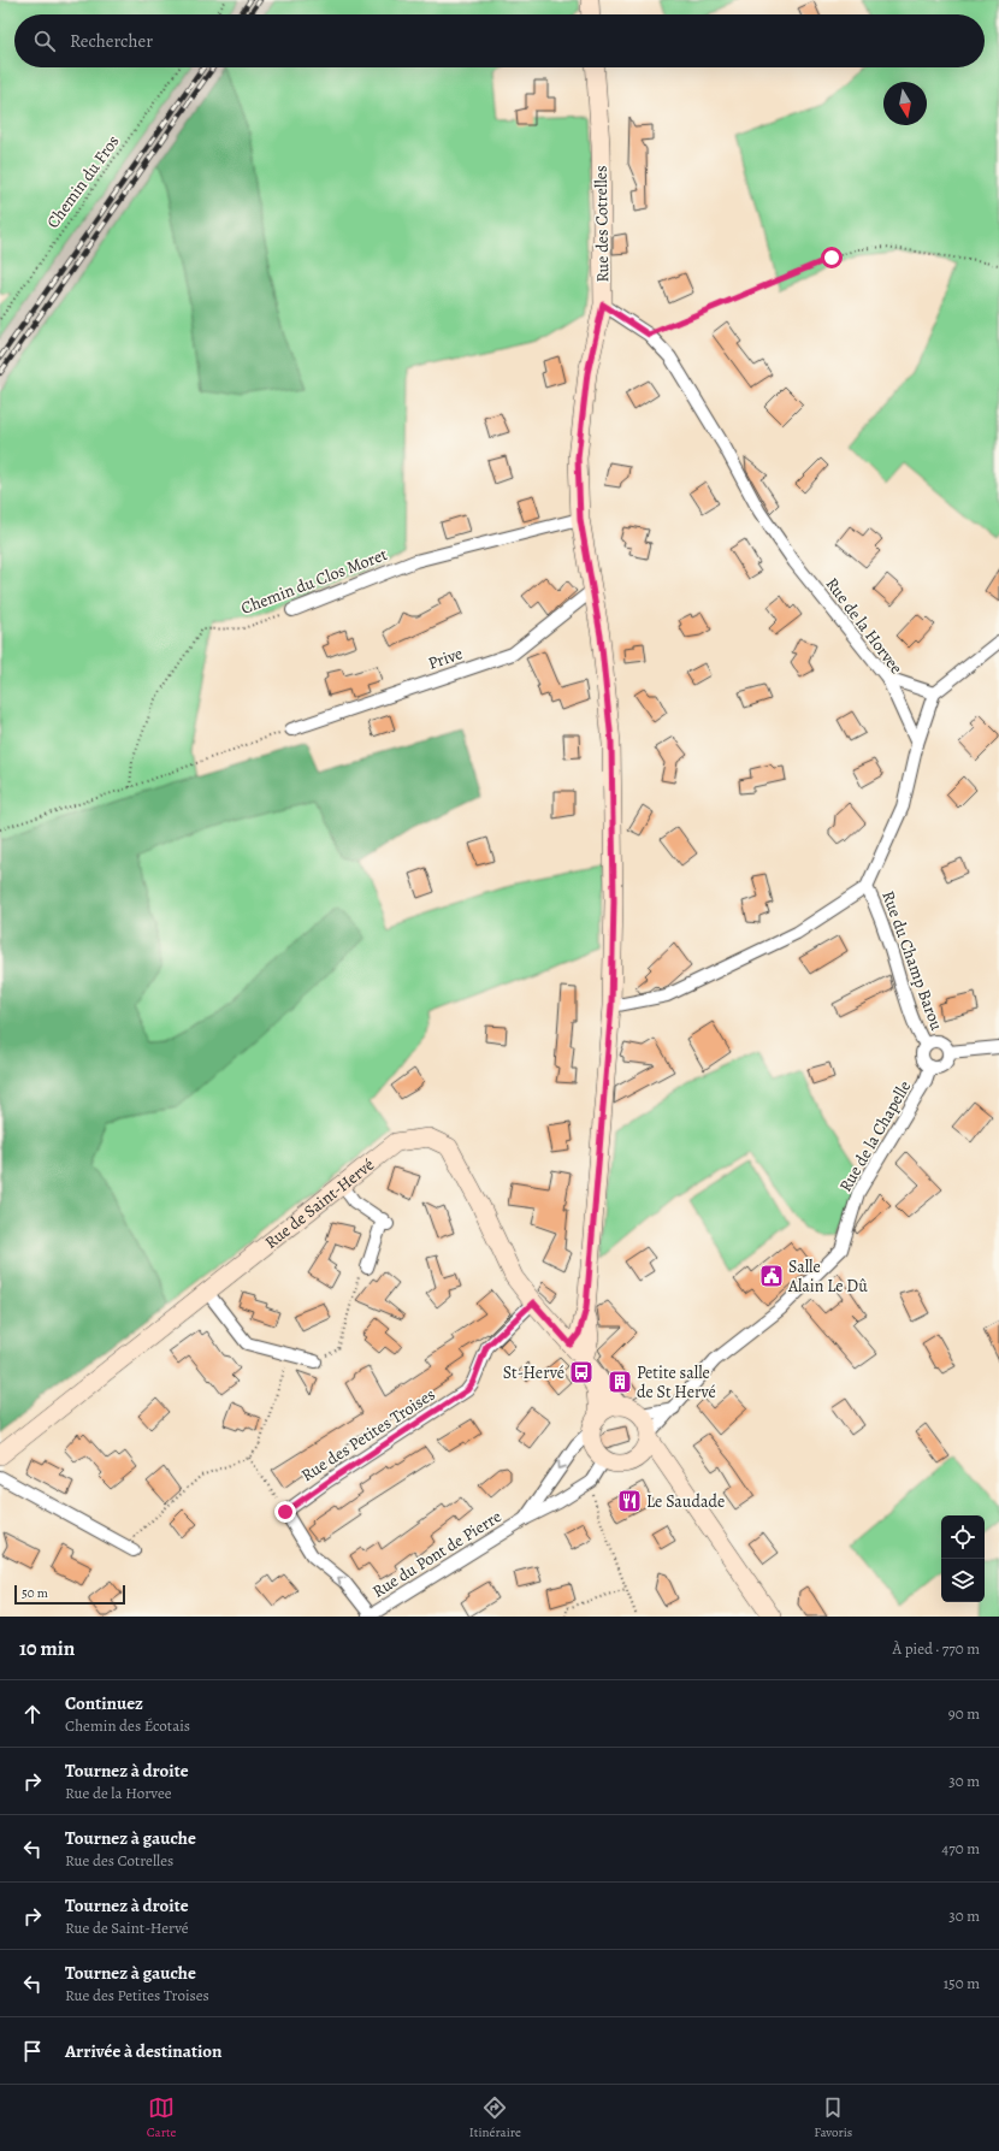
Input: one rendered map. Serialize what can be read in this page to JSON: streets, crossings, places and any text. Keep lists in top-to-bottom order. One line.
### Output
{"streets":{"street":["Rue des Cotrelles","Chemin du Clos Moret","Rue de la Horvee","Prive","Rue du Champ Barou","Rue de la Chapelle","Rue de Saint-Hervé","Rue des Petites Troises","Rue du Pont de Pierre"],"path":["Chemin du Fros"]},"crossings":[["Rue des Cotrelles","Chemin du Clos Moret"],["Rue des Cotrelles","Rue de la Horvee"],["Rue des Cotrelles","Prive"],["Rue des Cotrelles","Rue de Saint-Hervé"],["Rue du Champ Barou","Rue de la Chapelle"],["Rue de la Chapelle","Rue du Pont de Pierre"],["Rue de Saint-Hervé","Rue des Petites Troises"]],"places":{"public building":["Salle Alain Le Dû"],"bus stop":["St-Hervé"],"building":["Petite salle de St Hervé"],"restaurant":["Le Saudade"]},"scale_bar":"50 m","north":"bottom","page":{"search":"Rechercher","scale":"50 m","heading":["10 min","À pied · 770 m"],"list":[["Continuez","Chemin des Écotais","90 m"],["Tournez à droite","Rue de la Horvee","30 m"],["Tournez à gauche","Rue des Cotrelles","470 m"],["Tournez à droite","Rue de Saint-Hervé","30 m"],["Tournez à gauche","Rue des Petites Troises","150 m"],"Arrivée à destination"],"nav":["Carte","Itinéraire","Favoris"]}}
